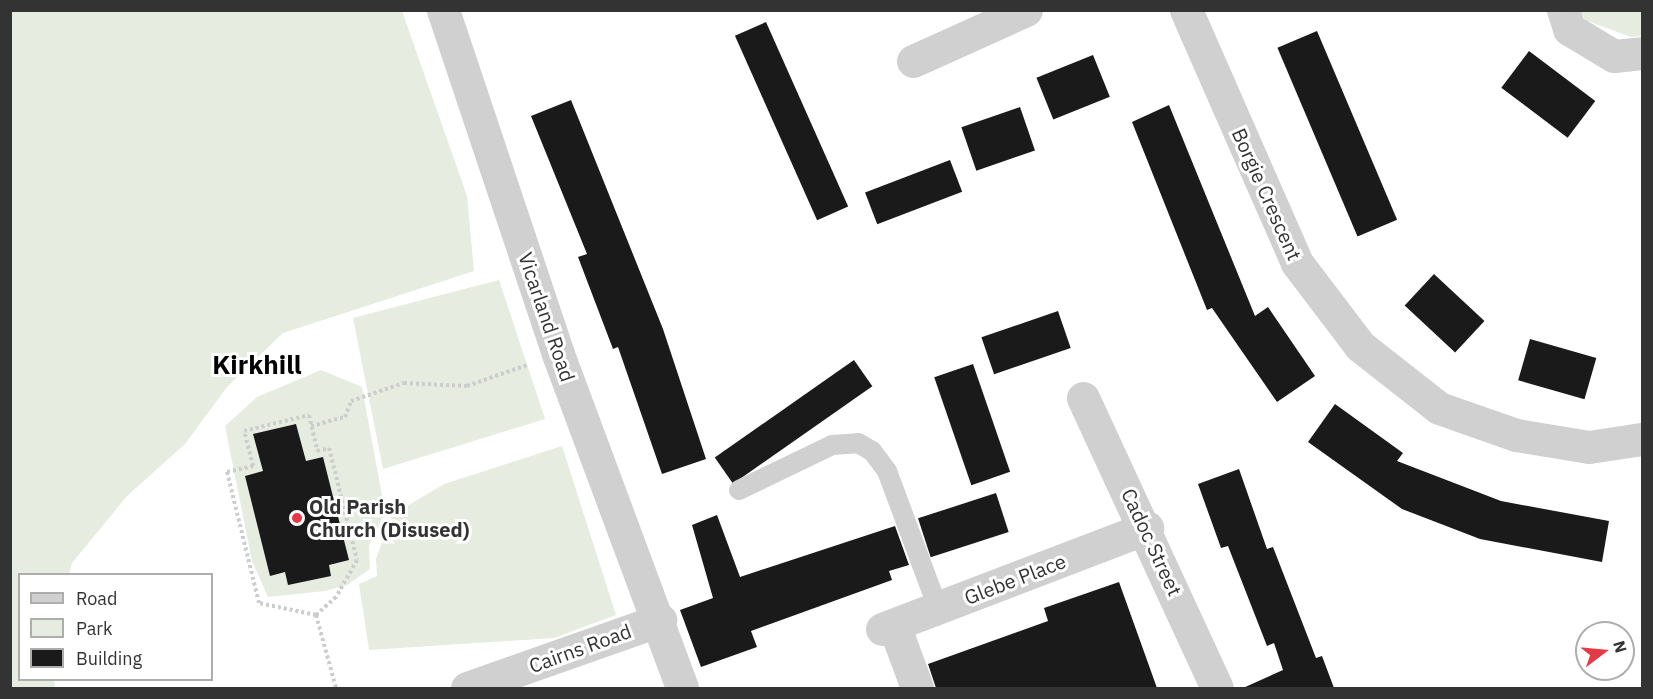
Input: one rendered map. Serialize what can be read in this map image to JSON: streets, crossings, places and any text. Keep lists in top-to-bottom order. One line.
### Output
{"streets":{"street":["Borgie Crescent","Vicarland Road","Cadoc Street","Glebe Place","Cairns Road"]},"crossings":[["Vicarland Road","Cairns Road"],["Cadoc Street","Glebe Place"]],"districts":["Kirkhill"],"places":["Old Parish Church (Disused)"],"legend":["Road","Park","Building"],"north":"right"}
